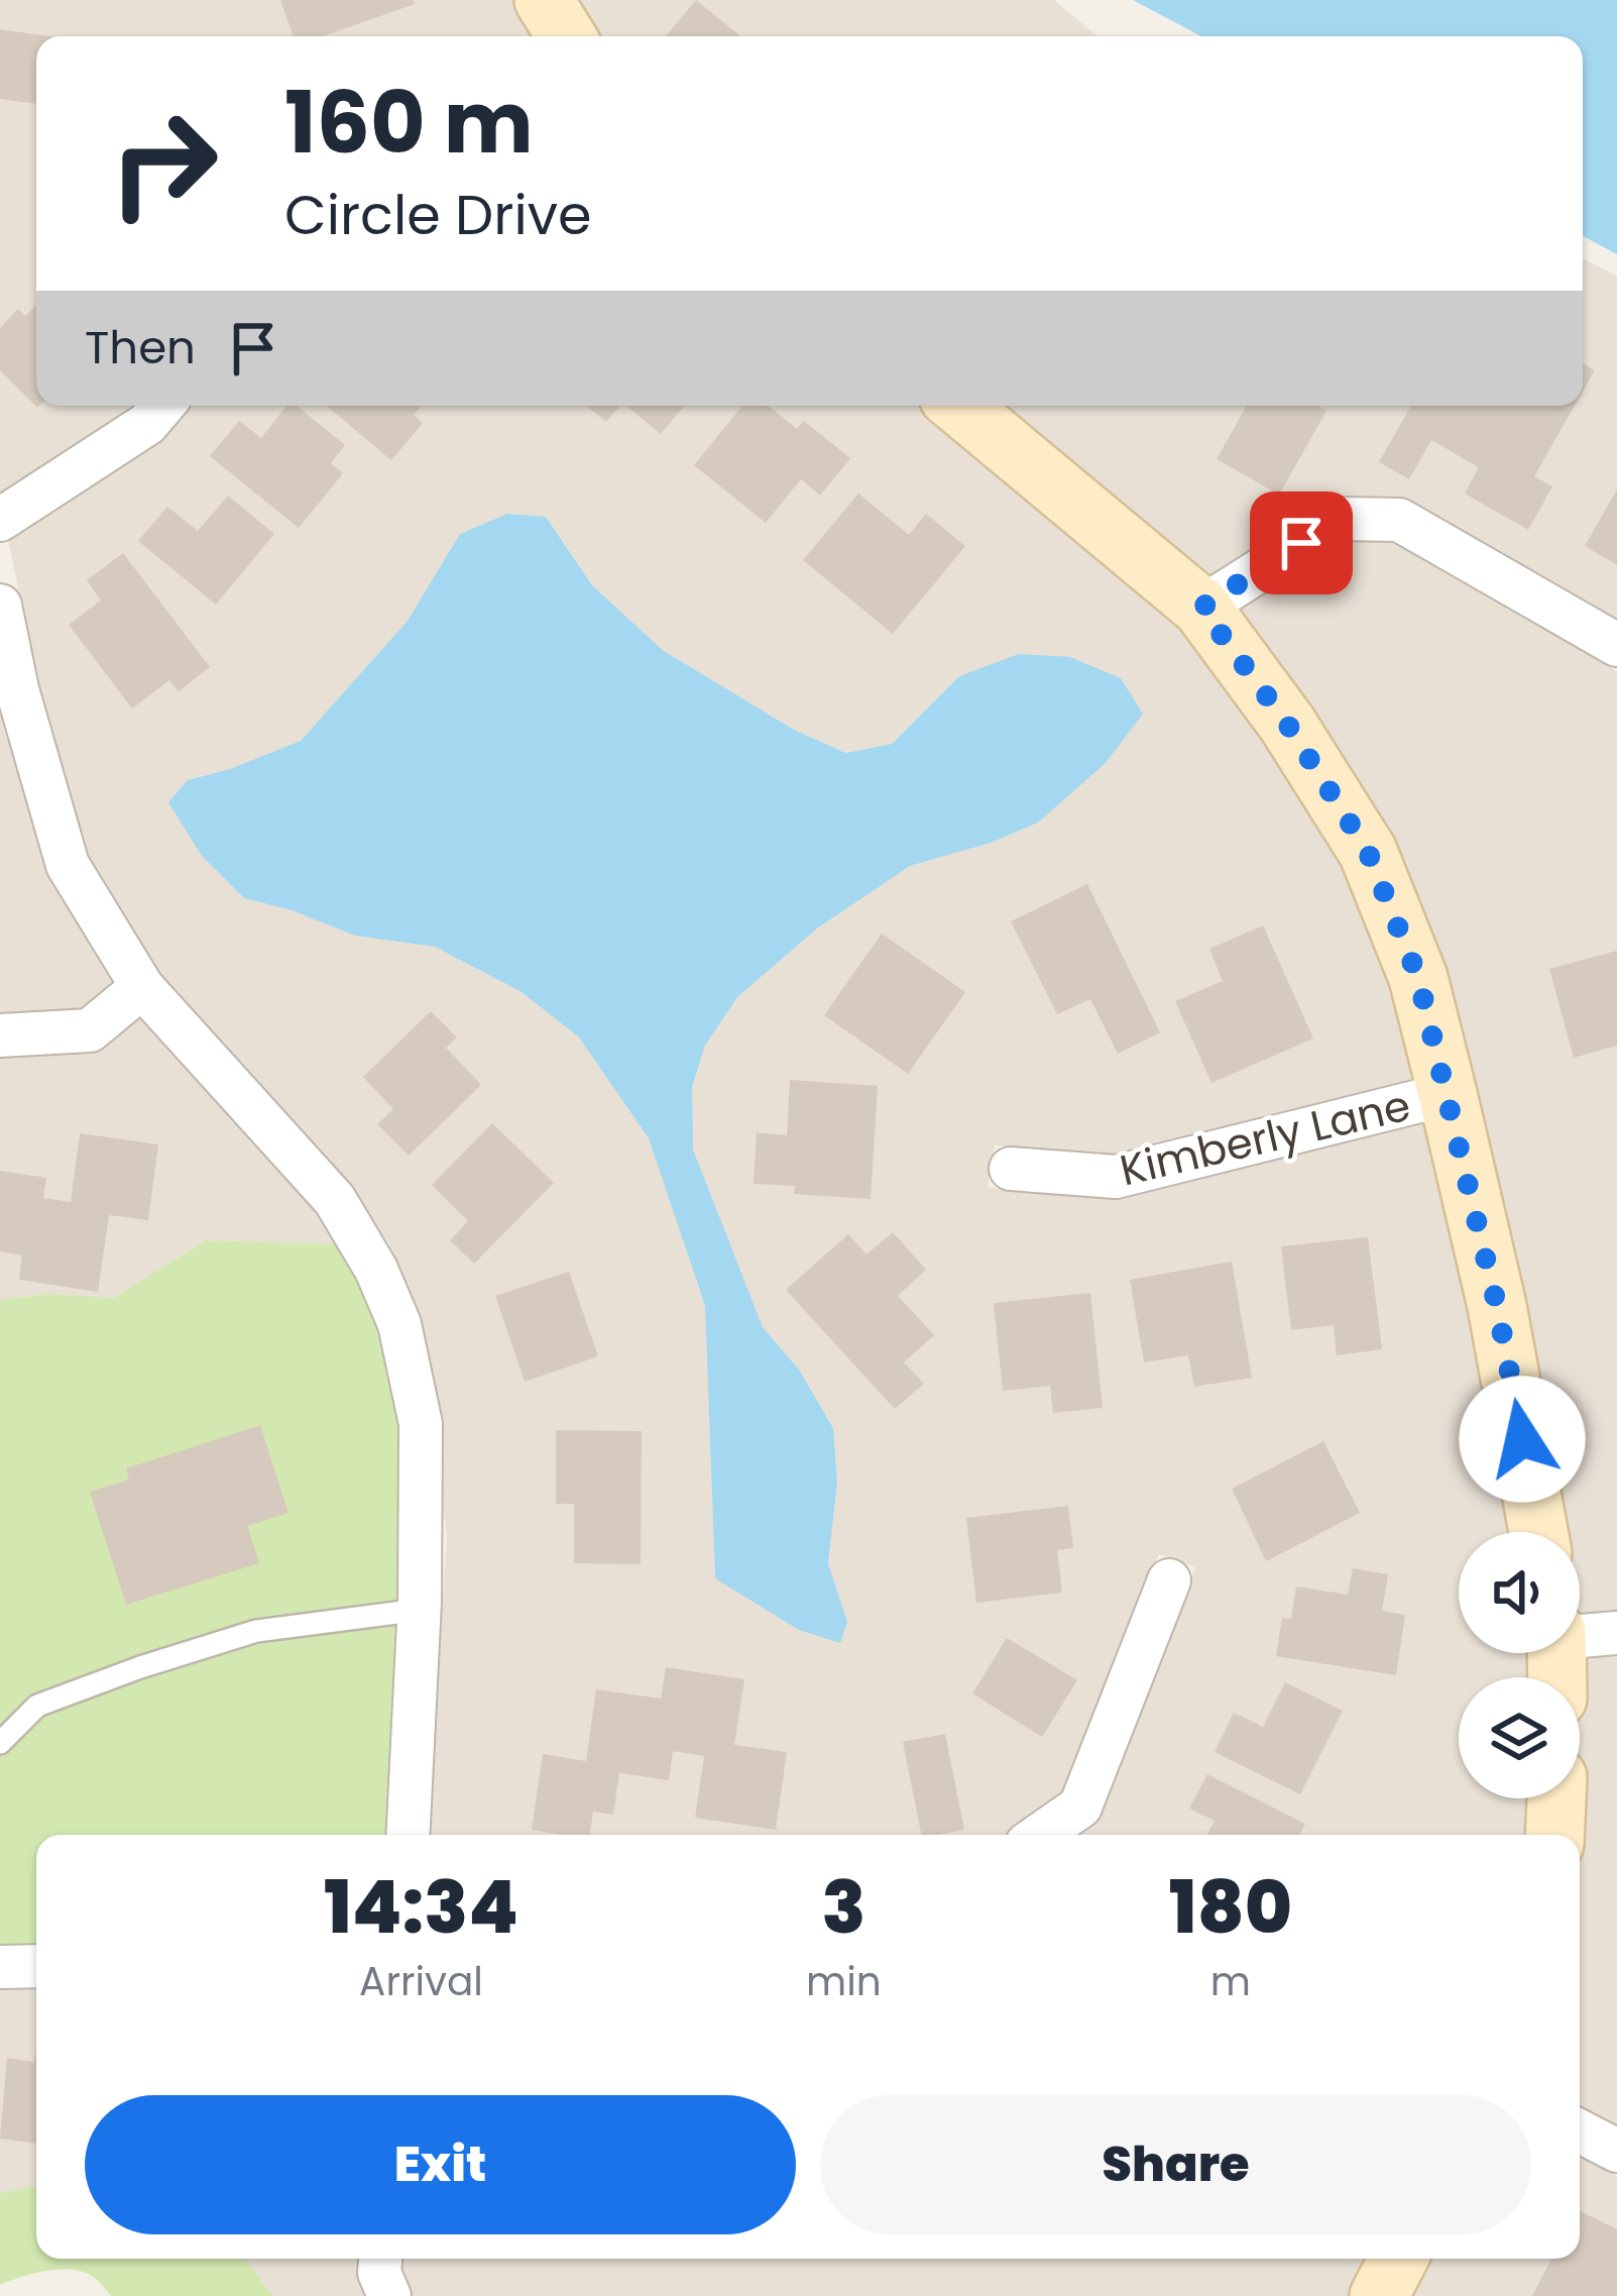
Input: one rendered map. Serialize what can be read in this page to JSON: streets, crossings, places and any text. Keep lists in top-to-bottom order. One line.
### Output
{"streets":{"street":["Kimberly Lane"]},"page":{"turn":["160 m","Circle Drive"],"then":"Then","eta":["14:34","Arrival","3","min","180","m"],"buttons":["Exit","Share"]}}
